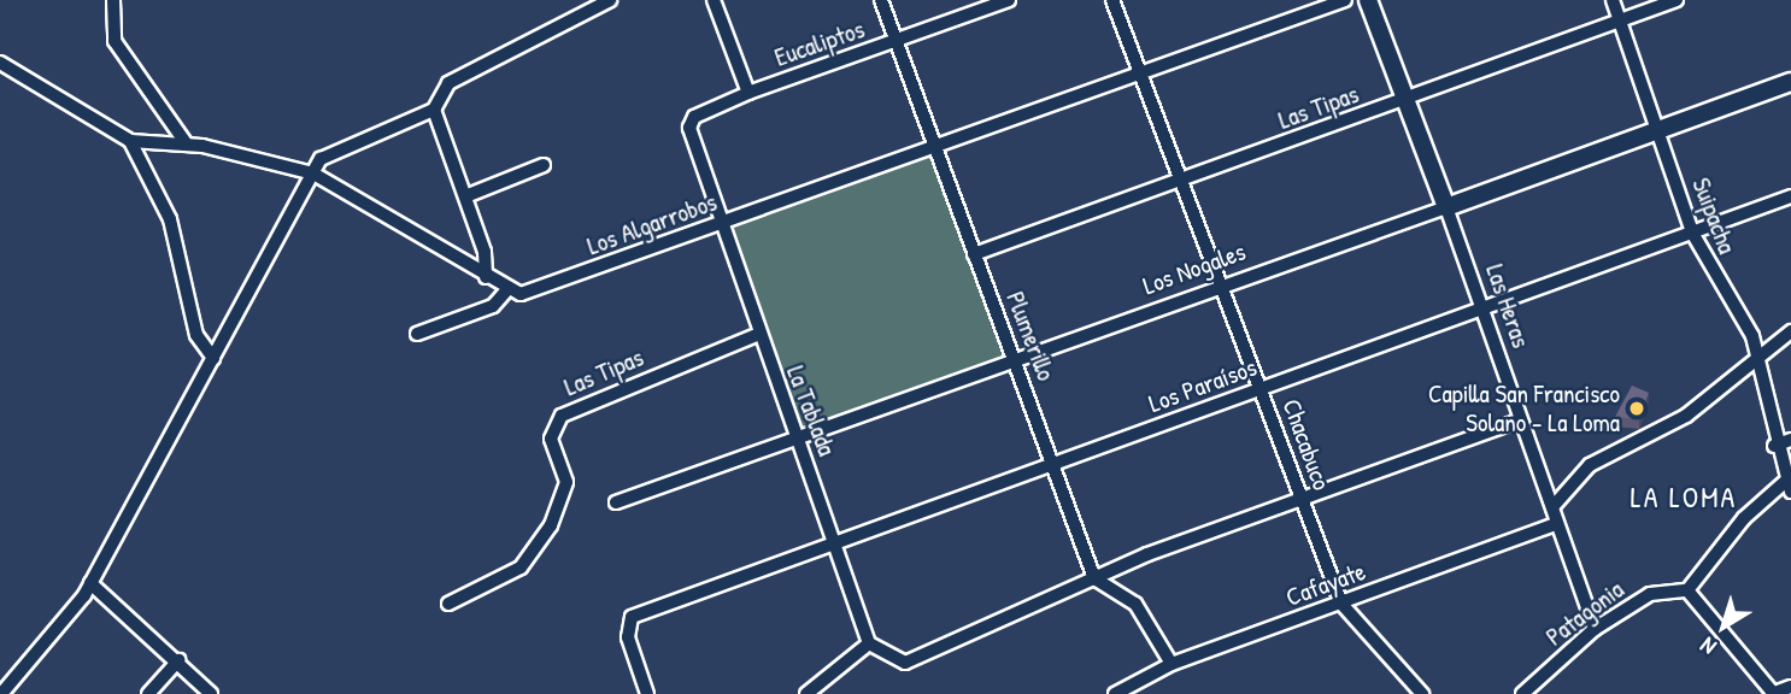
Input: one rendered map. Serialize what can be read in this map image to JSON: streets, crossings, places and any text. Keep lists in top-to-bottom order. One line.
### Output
{"streets":{"street":["Eucaliptos","Las Tipas","Suipacha","Los Algarrobos","Los Nogales","Las Heras","Plumerillo","Los Paraísos","La Tablada","Chacabuco","Cafayate","Patagonia"]},"crossings":[["Eucaliptos","Plumerillo"],["Eucaliptos","La Tablada"],["Las Tipas","Suipacha"],["Las Tipas","Las Heras"],["Las Tipas","Plumerillo"],["Las Tipas","La Tablada"],["Las Tipas","Chacabuco"],["Suipacha","Los Nogales"],["Suipacha","Los Paraísos"],["Los Algarrobos","Plumerillo"],["Los Algarrobos","La Tablada"],["Los Algarrobos","Chacabuco"],["Los Nogales","Las Heras"],["Los Nogales","Plumerillo"],["Los Nogales","La Tablada"],["Los Nogales","Chacabuco"],["Las Heras","Los Paraísos"],["Las Heras","Cafayate"],["Las Heras","Patagonia"],["Plumerillo","Los Paraísos"],["Los Paraísos","La Tablada"],["Los Paraísos","Chacabuco"],["Chacabuco","Cafayate"]],"districts":["LA LOMA"],"places":["Capilla San Francisco Solano - La Loma"],"north":"bottom left"}
